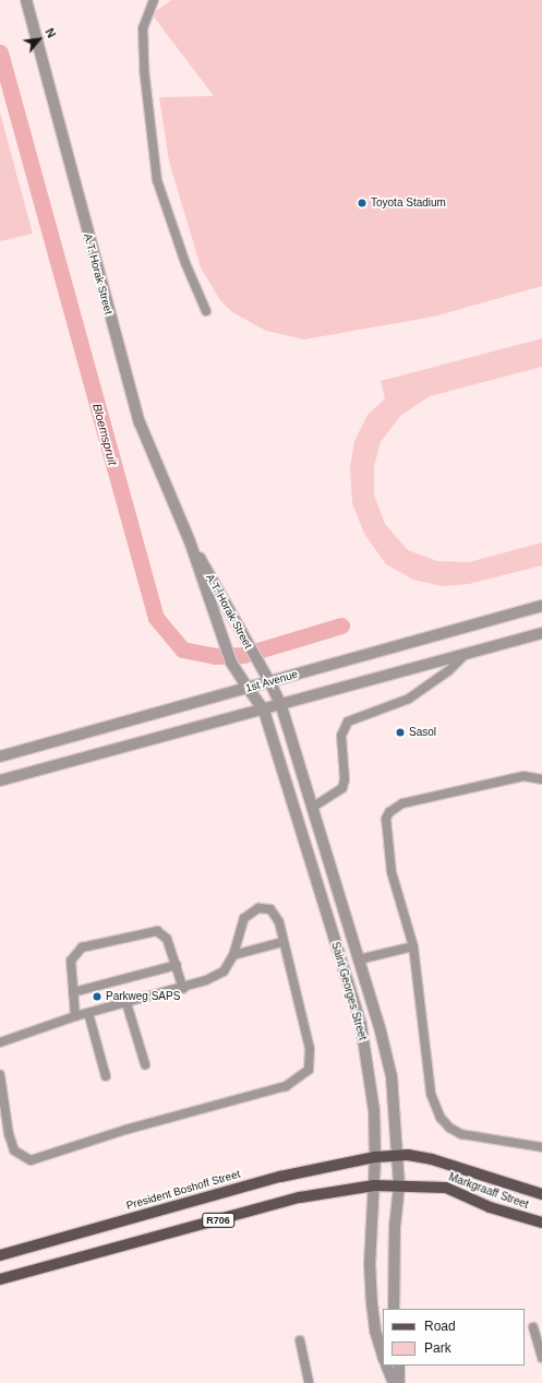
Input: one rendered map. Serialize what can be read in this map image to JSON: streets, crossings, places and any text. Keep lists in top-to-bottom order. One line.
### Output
{"streets":{"main road":["President Boshoff Street","Markgraaff Street","R706"],"street":["A.T. Horak Street","1st Avenue","Saint Georges Street"]},"crossings":[["A.T. Horak Street","1st Avenue"],["A.T. Horak Street","Saint Georges Street"],["1st Avenue","Saint Georges Street"],["Saint Georges Street","President Boshoff Street"],["Saint Georges Street","Markgraaff Street"],["Saint Georges Street","R706"],["President Boshoff Street","Markgraaff Street"],["Markgraaff Street","R706"]],"water":["Bloemspruit"],"places":["Toyota Stadium","Sasol","Parkweg SAPS"],"legend":["Road","Park"],"north":"top right"}
